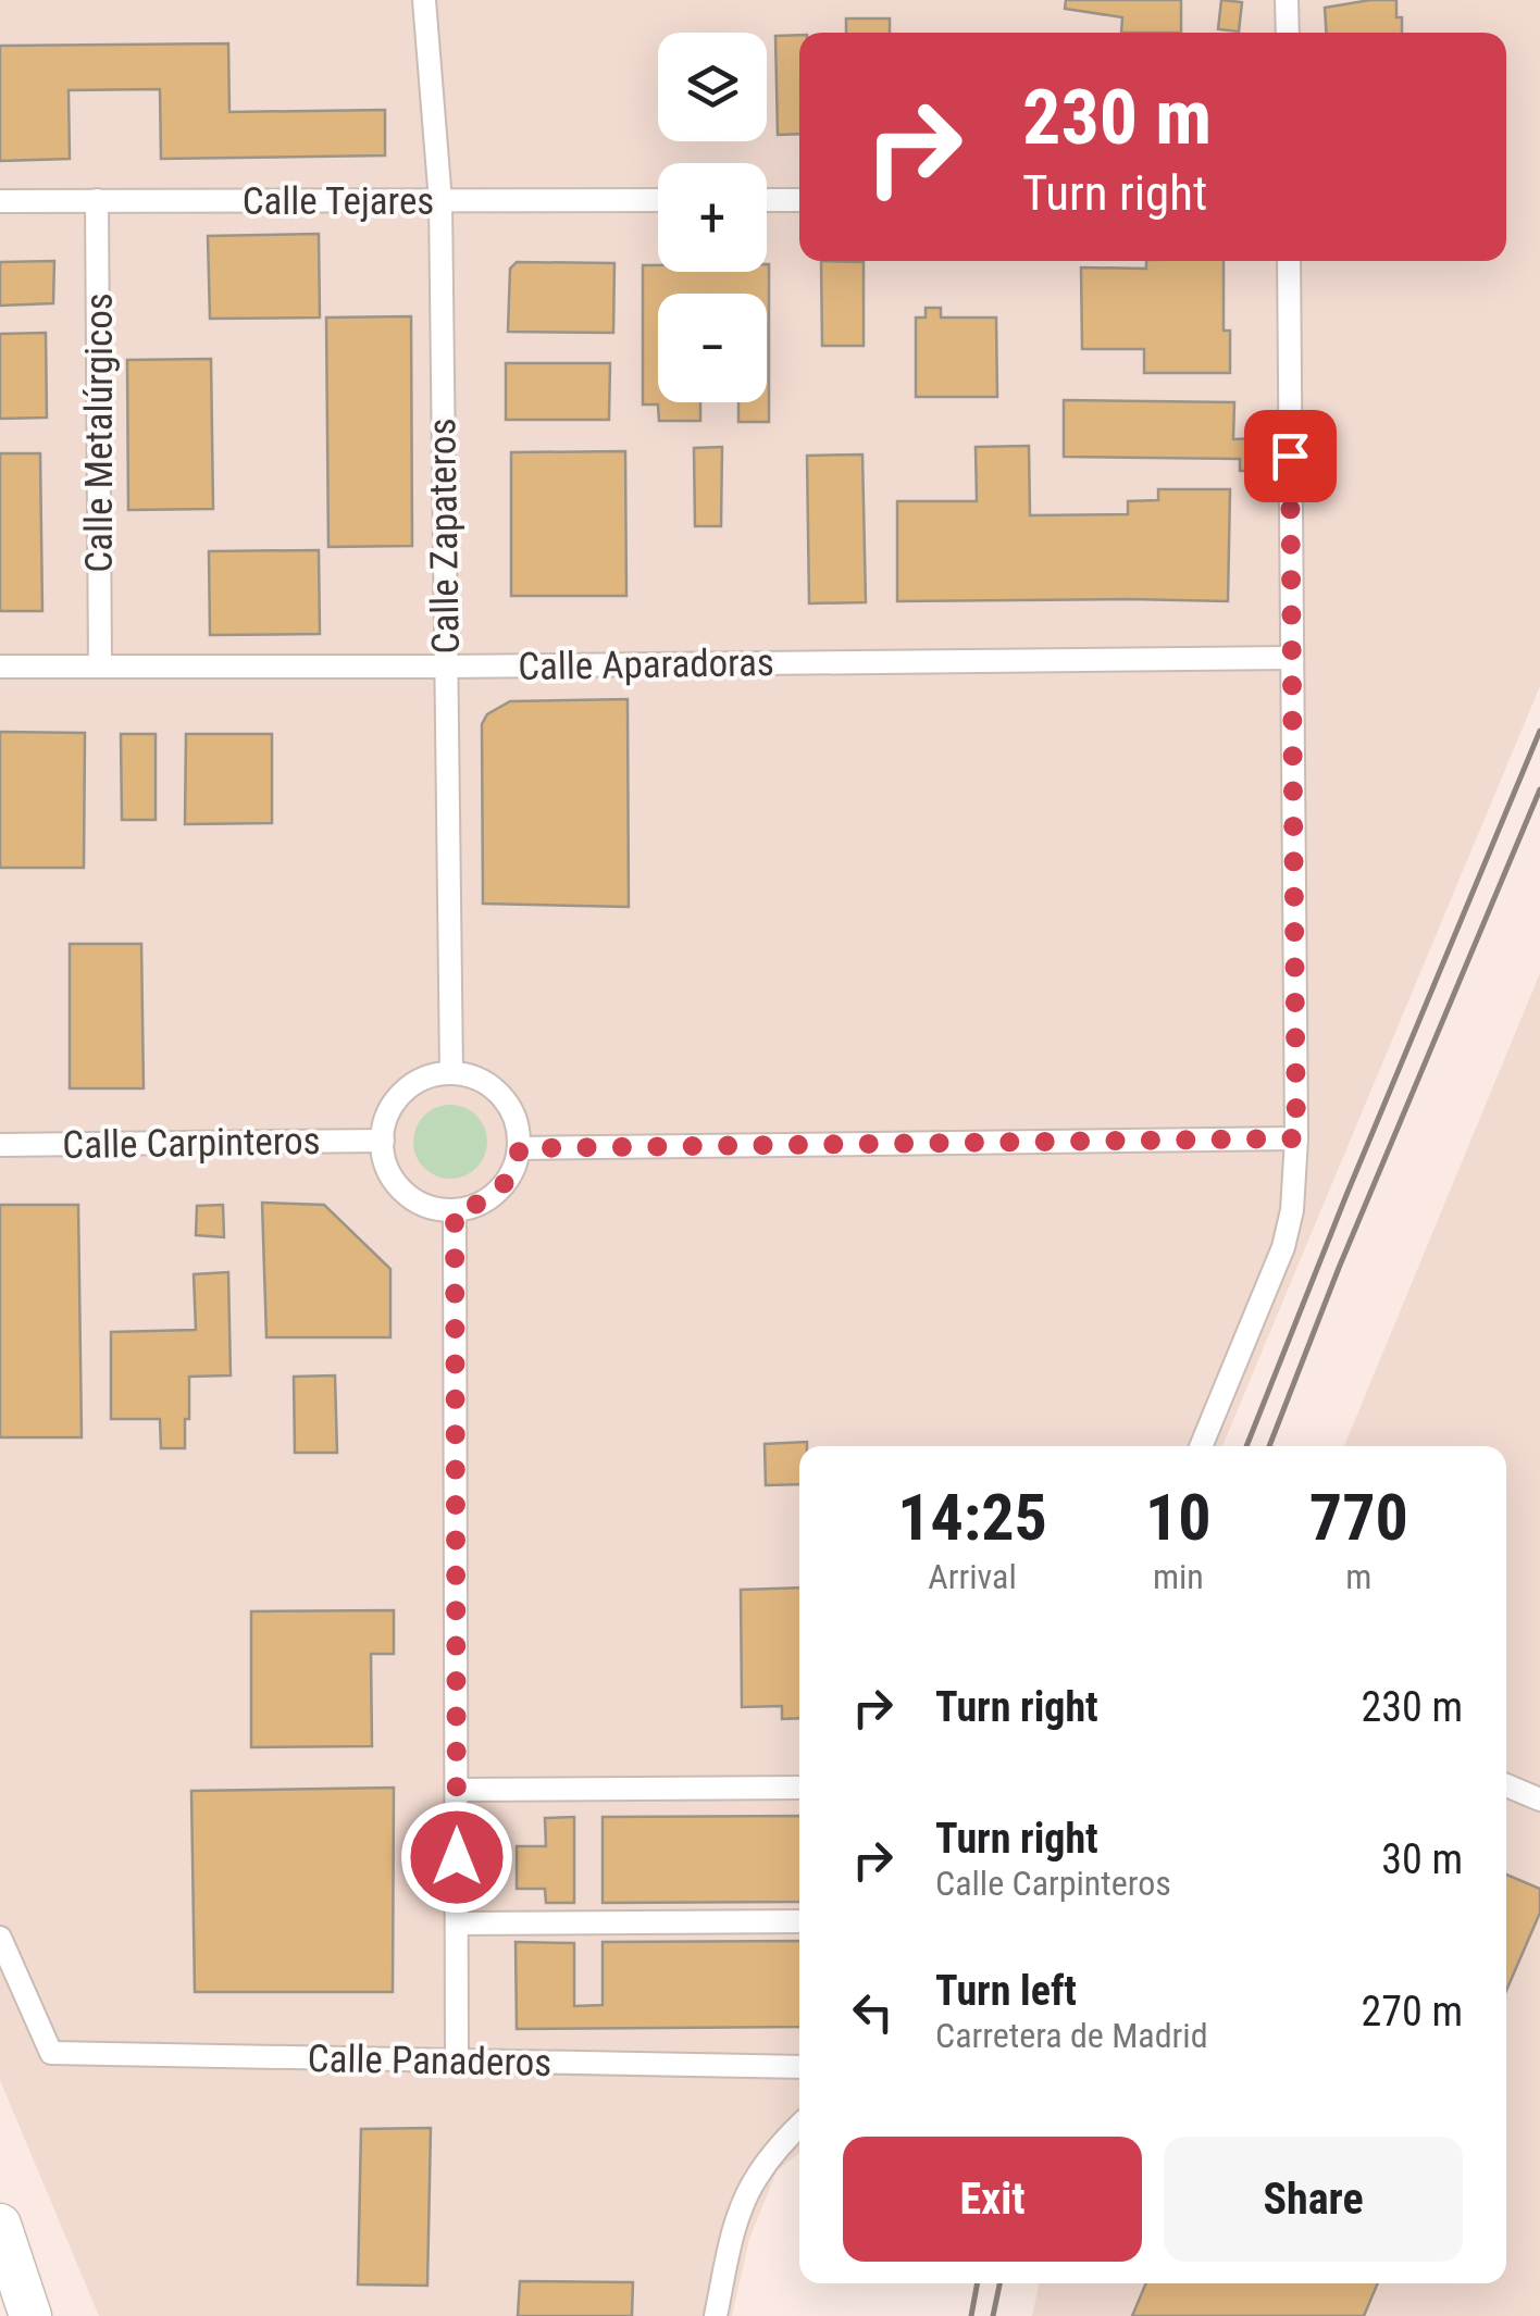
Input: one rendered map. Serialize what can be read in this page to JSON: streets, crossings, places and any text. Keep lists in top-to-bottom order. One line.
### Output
{"streets":{"street":["Calle Tejares","Calle Metalúrgicos","Calle Zapateros","Calle Aparadoras","Calle Carpinteros","Calle Panaderos"]},"crossings":[["Calle Tejares","Calle Metalúrgicos"],["Calle Tejares","Calle Zapateros"],["Calle Metalúrgicos","Calle Aparadoras"],["Calle Zapateros","Calle Aparadoras"],["Calle Zapateros","Calle Carpinteros"]],"page":{"map_buttons":["+","−"],"turn":["230 m","Turn right"],"eta":["14:25","Arrival","10","min","770","m"],"list":[{"name":"Turn right","value":"230 m"},{"name":"Turn right","note":"Calle Carpinteros","value":"30 m"},{"name":"Turn left","note":"Carretera de Madrid","value":"270 m"}],"buttons":["Exit","Share"]}}
